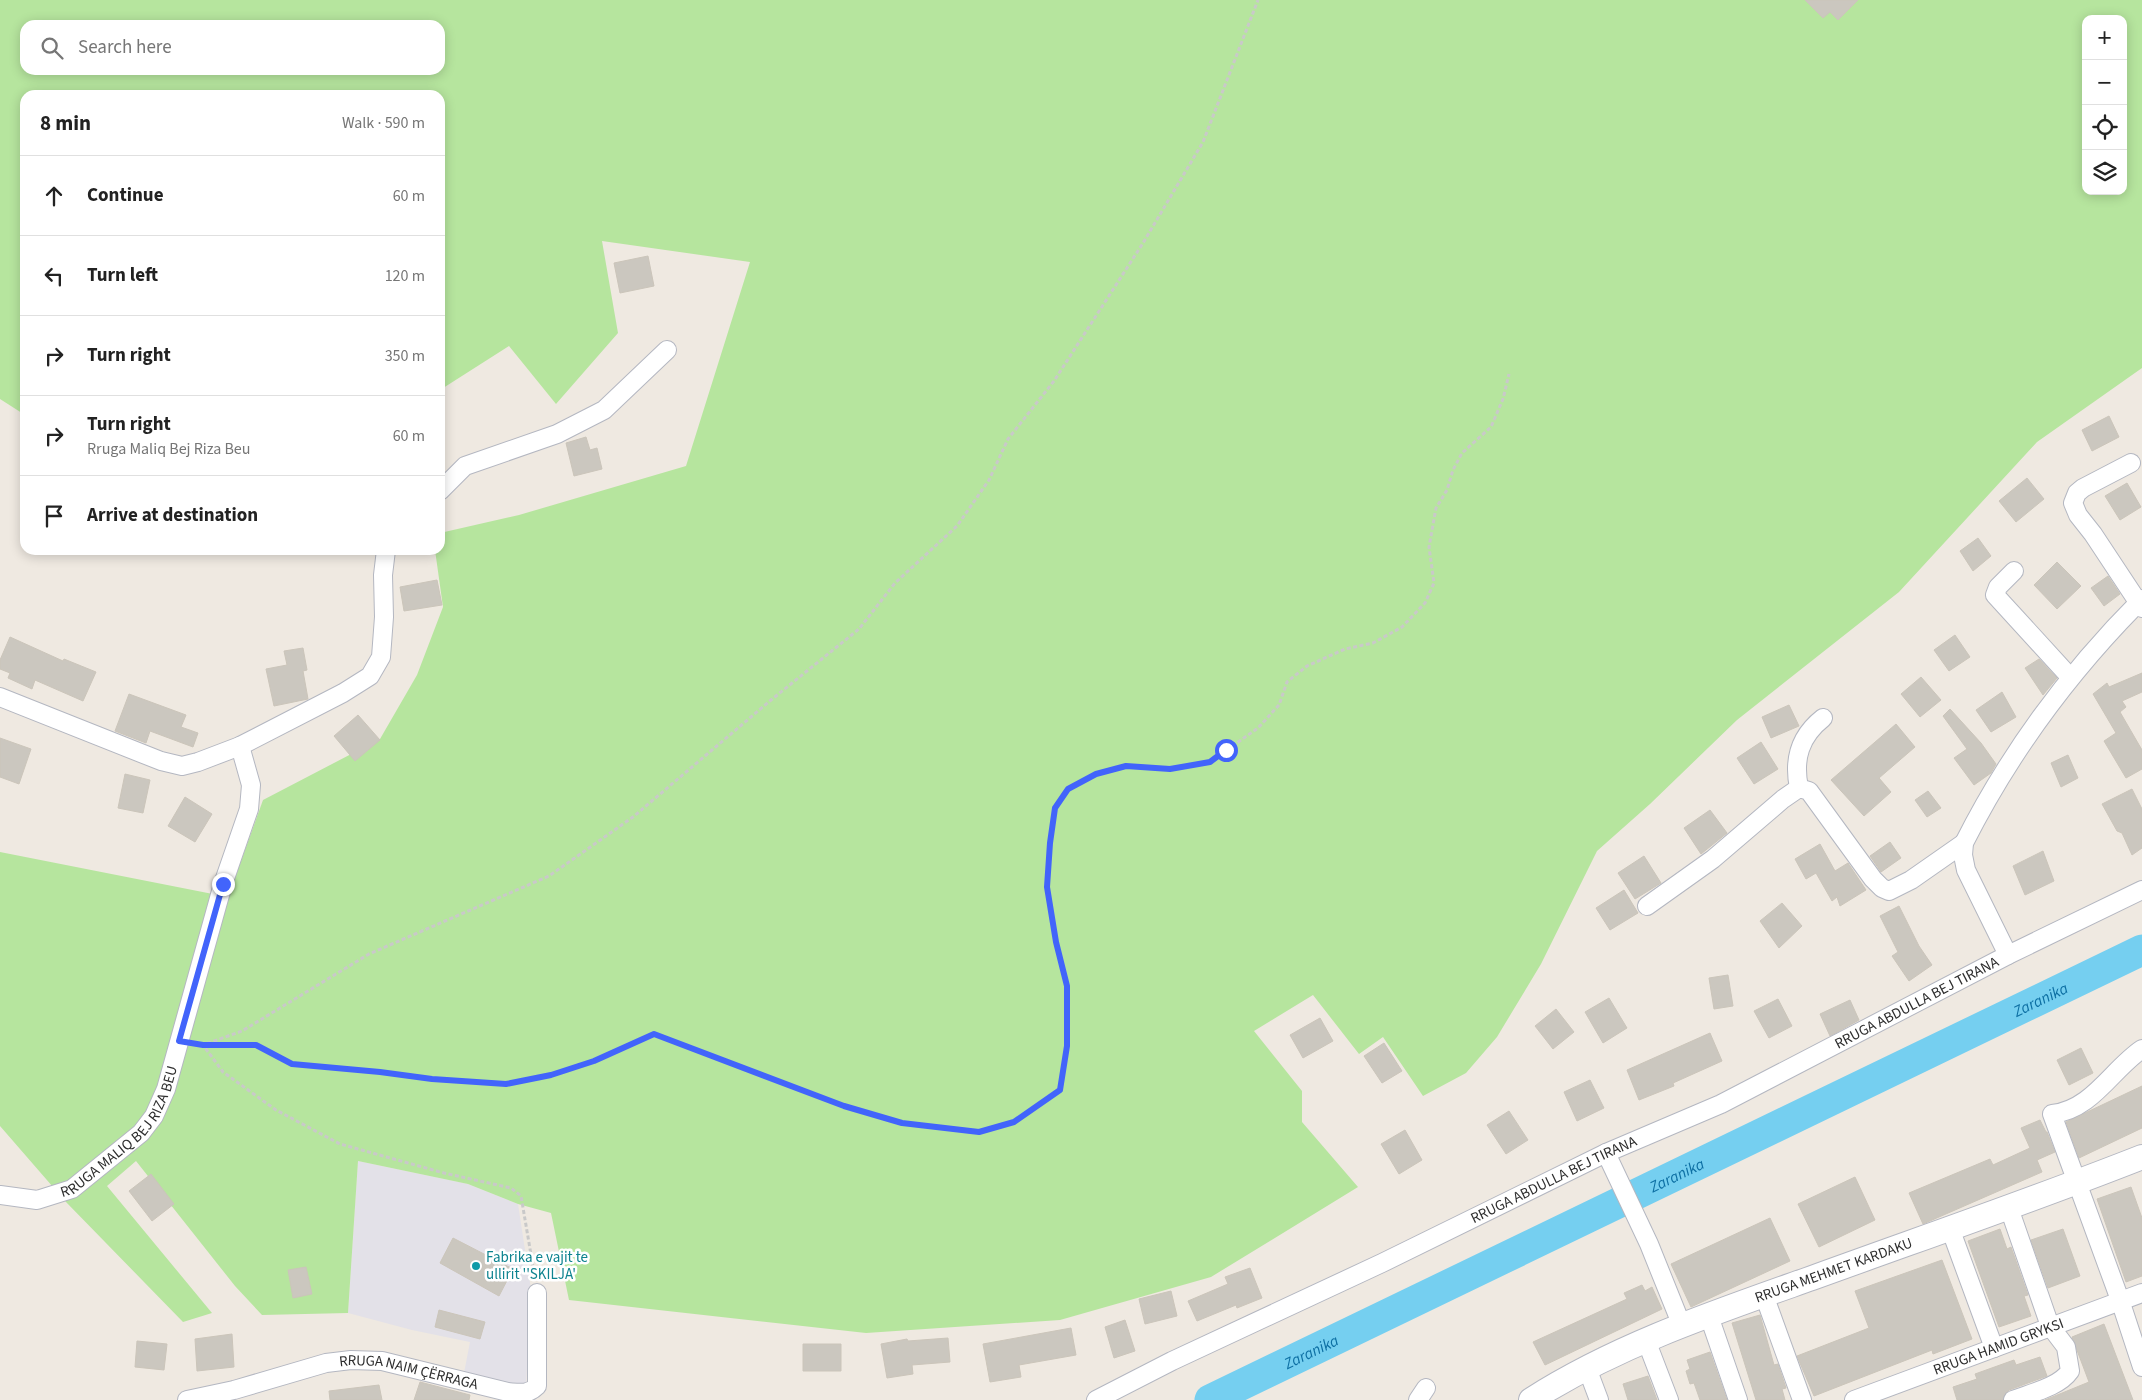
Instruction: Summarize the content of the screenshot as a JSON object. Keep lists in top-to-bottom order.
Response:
{
  "streets": {
    "street": [
      "RRUGA ABDULLA BEJ TIRANA",
      "RRUGA MALIQ BEJ RIZA BEU",
      "RRUGA MEHMET KARDAKU",
      "RRUGA HAMID GRYKSI",
      "RRUGA NAIM ÇËRRAGA"
    ]
  },
  "water": ["Zaranika"],
  "places": ["Fabrika e vajit te ullirit ''SKILJA'"],
  "page": {
    "map_buttons": ["+", "−"],
    "search": "Search here",
    "heading": ["8 min", "Walk · 590 m"],
    "list": [
      ["Continue", "60 m"],
      ["Turn left", "120 m"],
      ["Turn right", "350 m"],
      ["Turn right", "Rruga Maliq Bej Riza Beu", "60 m"],
      "Arrive at destination"
    ]
  }
}
